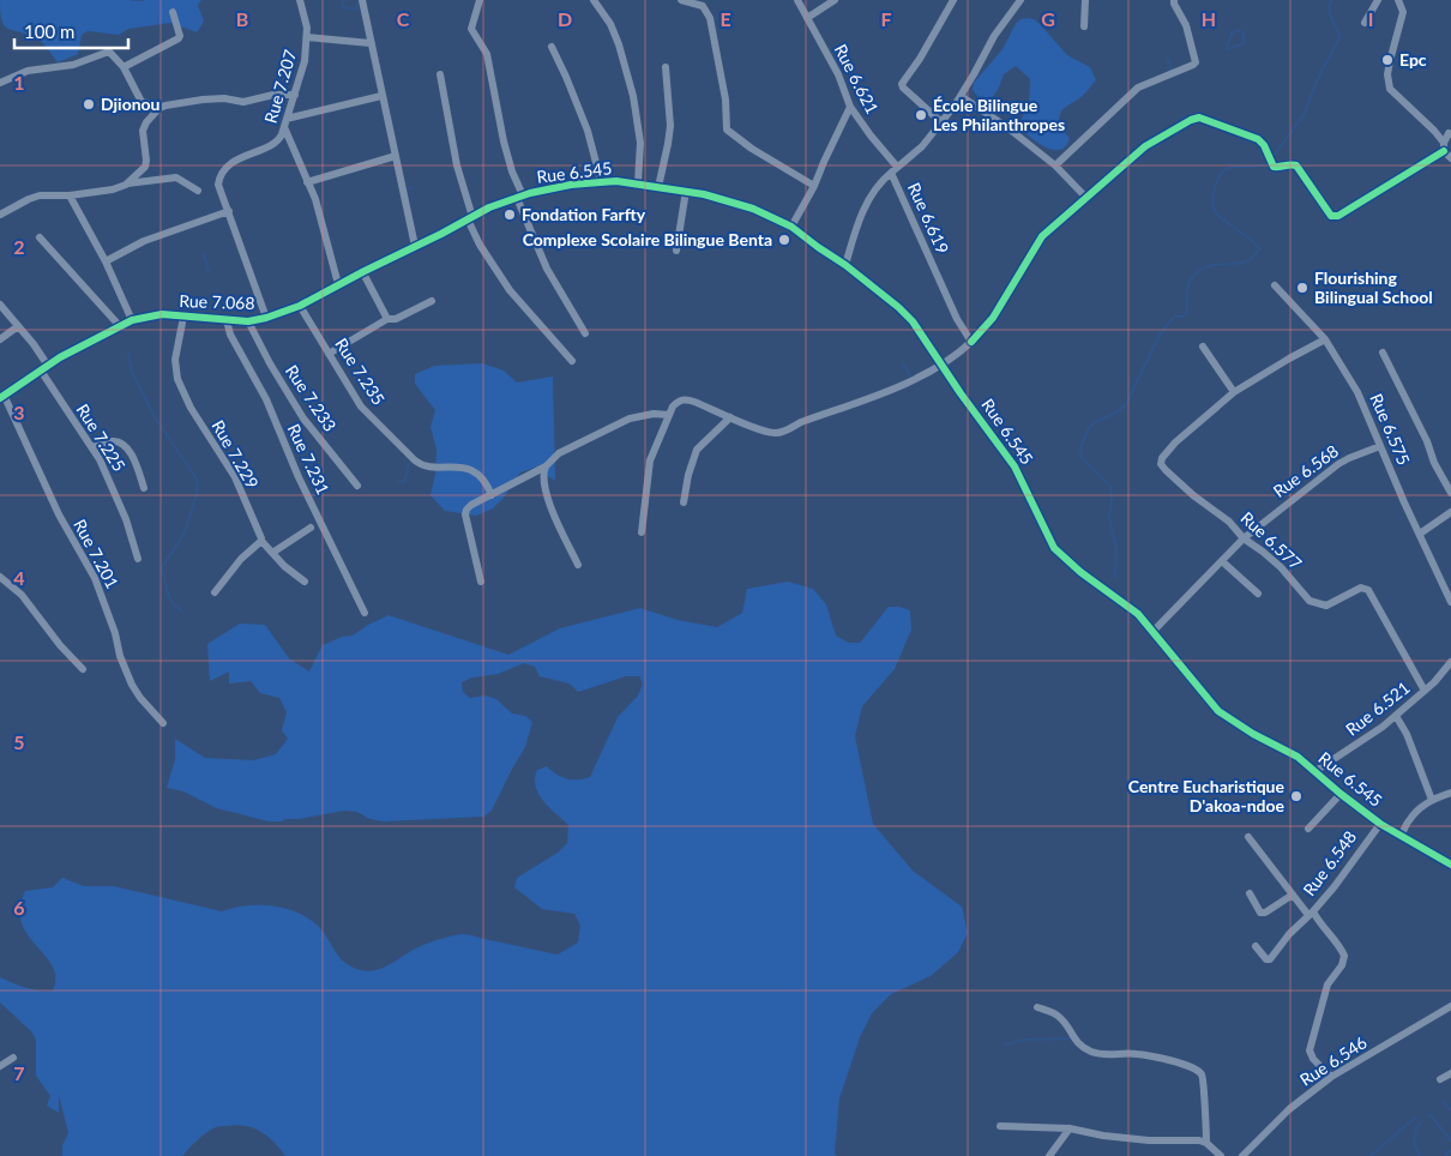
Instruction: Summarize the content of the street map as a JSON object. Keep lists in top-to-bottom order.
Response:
{
  "streets": {
    "street": [
      "Rue 6.621",
      "Rue 7.207",
      "Rue 6.545",
      "Rue 6.619",
      "Rue 7.068",
      "Rue 7.235",
      "Rue 7.233",
      "Rue 6.575",
      "Rue 7.225",
      "Rue 7.229",
      "Rue 7.231",
      "Rue 6.568",
      "Rue 6.577",
      "Rue 7.201",
      "Rue 6.521",
      "Rue 6.548",
      "Rue 6.546"
    ]
  },
  "crossings": [
    ["Rue 6.621", "Rue 6.619"],
    ["Rue 7.207", "Rue 7.068"],
    ["Rue 6.545", "Rue 7.068"],
    ["Rue 6.545", "Rue 6.568"],
    ["Rue 6.545", "Rue 6.521"],
    ["Rue 6.545", "Rue 6.548"],
    ["Rue 7.068", "Rue 7.235"],
    ["Rue 7.068", "Rue 7.233"],
    ["Rue 7.068", "Rue 7.225"],
    ["Rue 7.068", "Rue 7.229"],
    ["Rue 7.068", "Rue 7.231"],
    ["Rue 7.068", "Rue 7.201"],
    ["Rue 6.575", "Rue 6.568"],
    ["Rue 6.568", "Rue 6.577"],
    ["Rue 6.577", "Rue 6.521"],
    ["Rue 6.548", "Rue 6.546"]
  ],
  "places": [
    "Epc",
    "Djionou",
    "École Bilingue Les Philanthropes",
    "Fondation Farfty",
    "Complexe Scolaire Bilingue Benta",
    "Flourishing Bilingual School",
    "Centre Eucharistique D'akoa-ndoe"
  ],
  "scale_bar": "100 m",
  "grid": {
    "columns": [
      "B",
      "C",
      "D",
      "E",
      "F",
      "G",
      "H",
      "I"
    ],
    "rows": [
      "1",
      "2",
      "3",
      "4",
      "5",
      "6",
      "7"
    ]
  }
}
